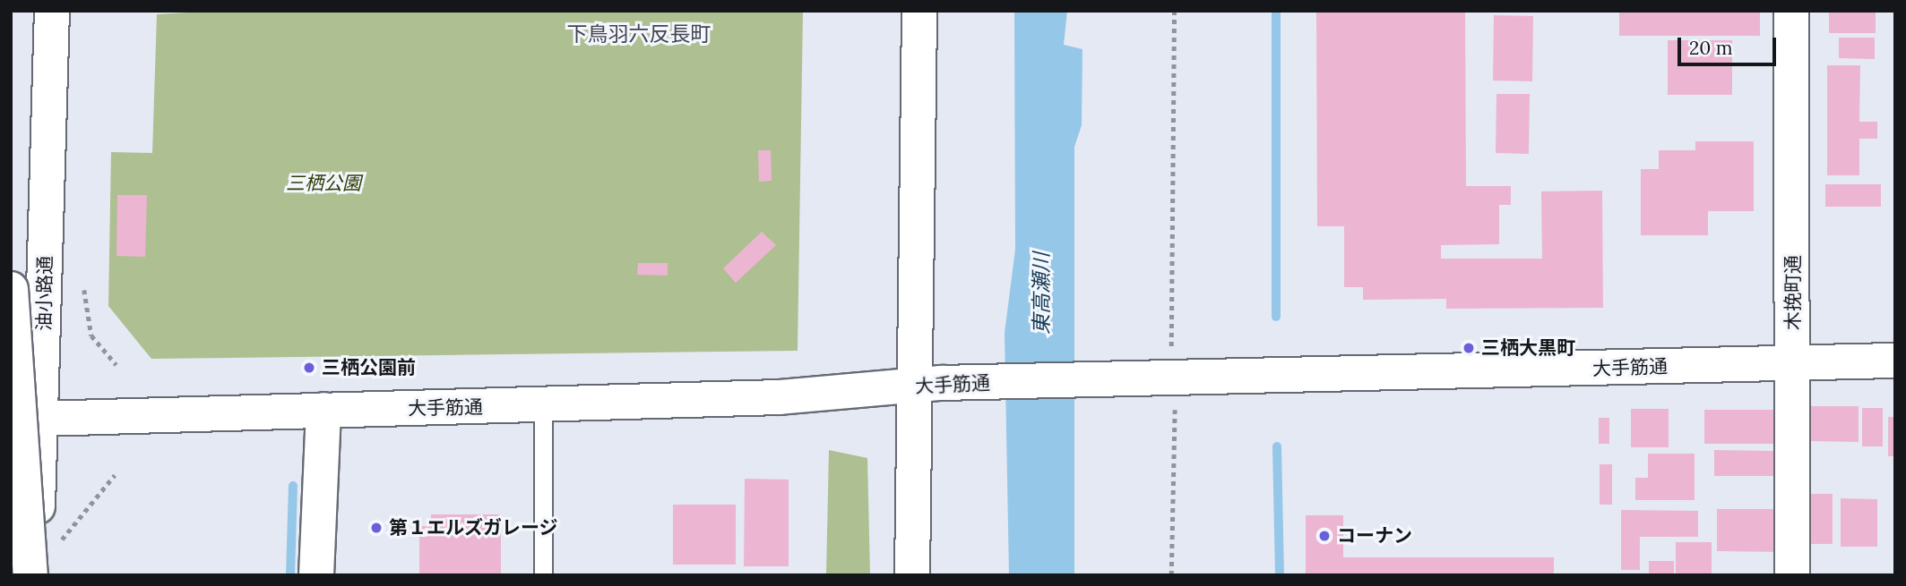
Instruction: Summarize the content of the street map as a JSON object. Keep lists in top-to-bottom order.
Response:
{
  "streets": {
    "main road": ["木挽町通", "油小路通", "大手筋通"]
  },
  "crossings": [
    ["木挽町通", "大手筋通"],
    ["油小路通", "大手筋通"]
  ],
  "districts": ["下鳥羽六反長町"],
  "water": ["東高瀬川"],
  "parks": ["三栖公園"],
  "places": [
    "三栖大黒町",
    "三栖公園前",
    "第１エルズガレージ",
    "コーナン"
  ],
  "scale_bar": "20 m"
}
